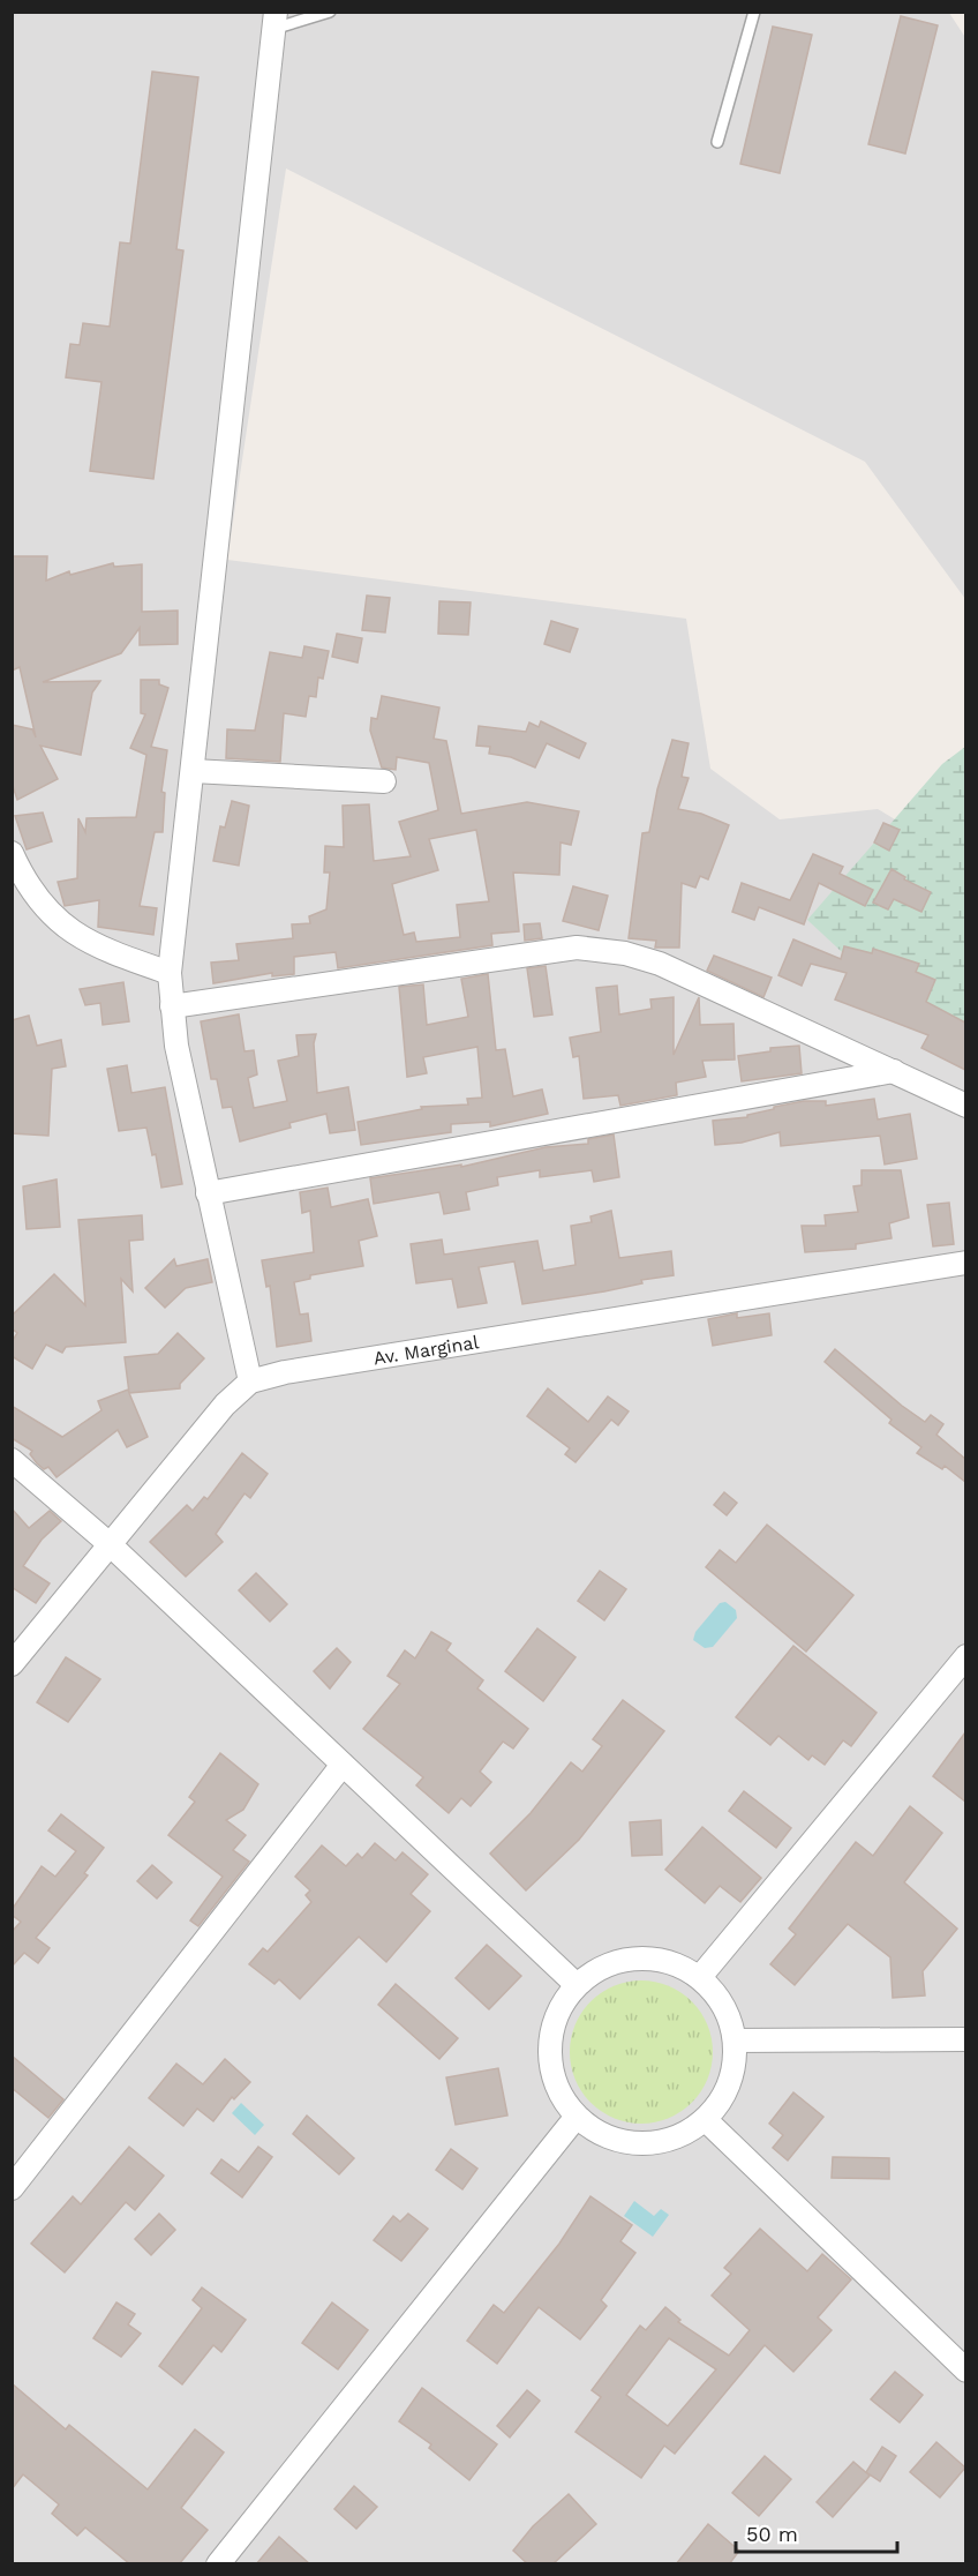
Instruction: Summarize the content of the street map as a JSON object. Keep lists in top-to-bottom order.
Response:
{
  "streets": {
    "street": ["Av. Marginal"]
  },
  "scale_bar": "50 m"
}
